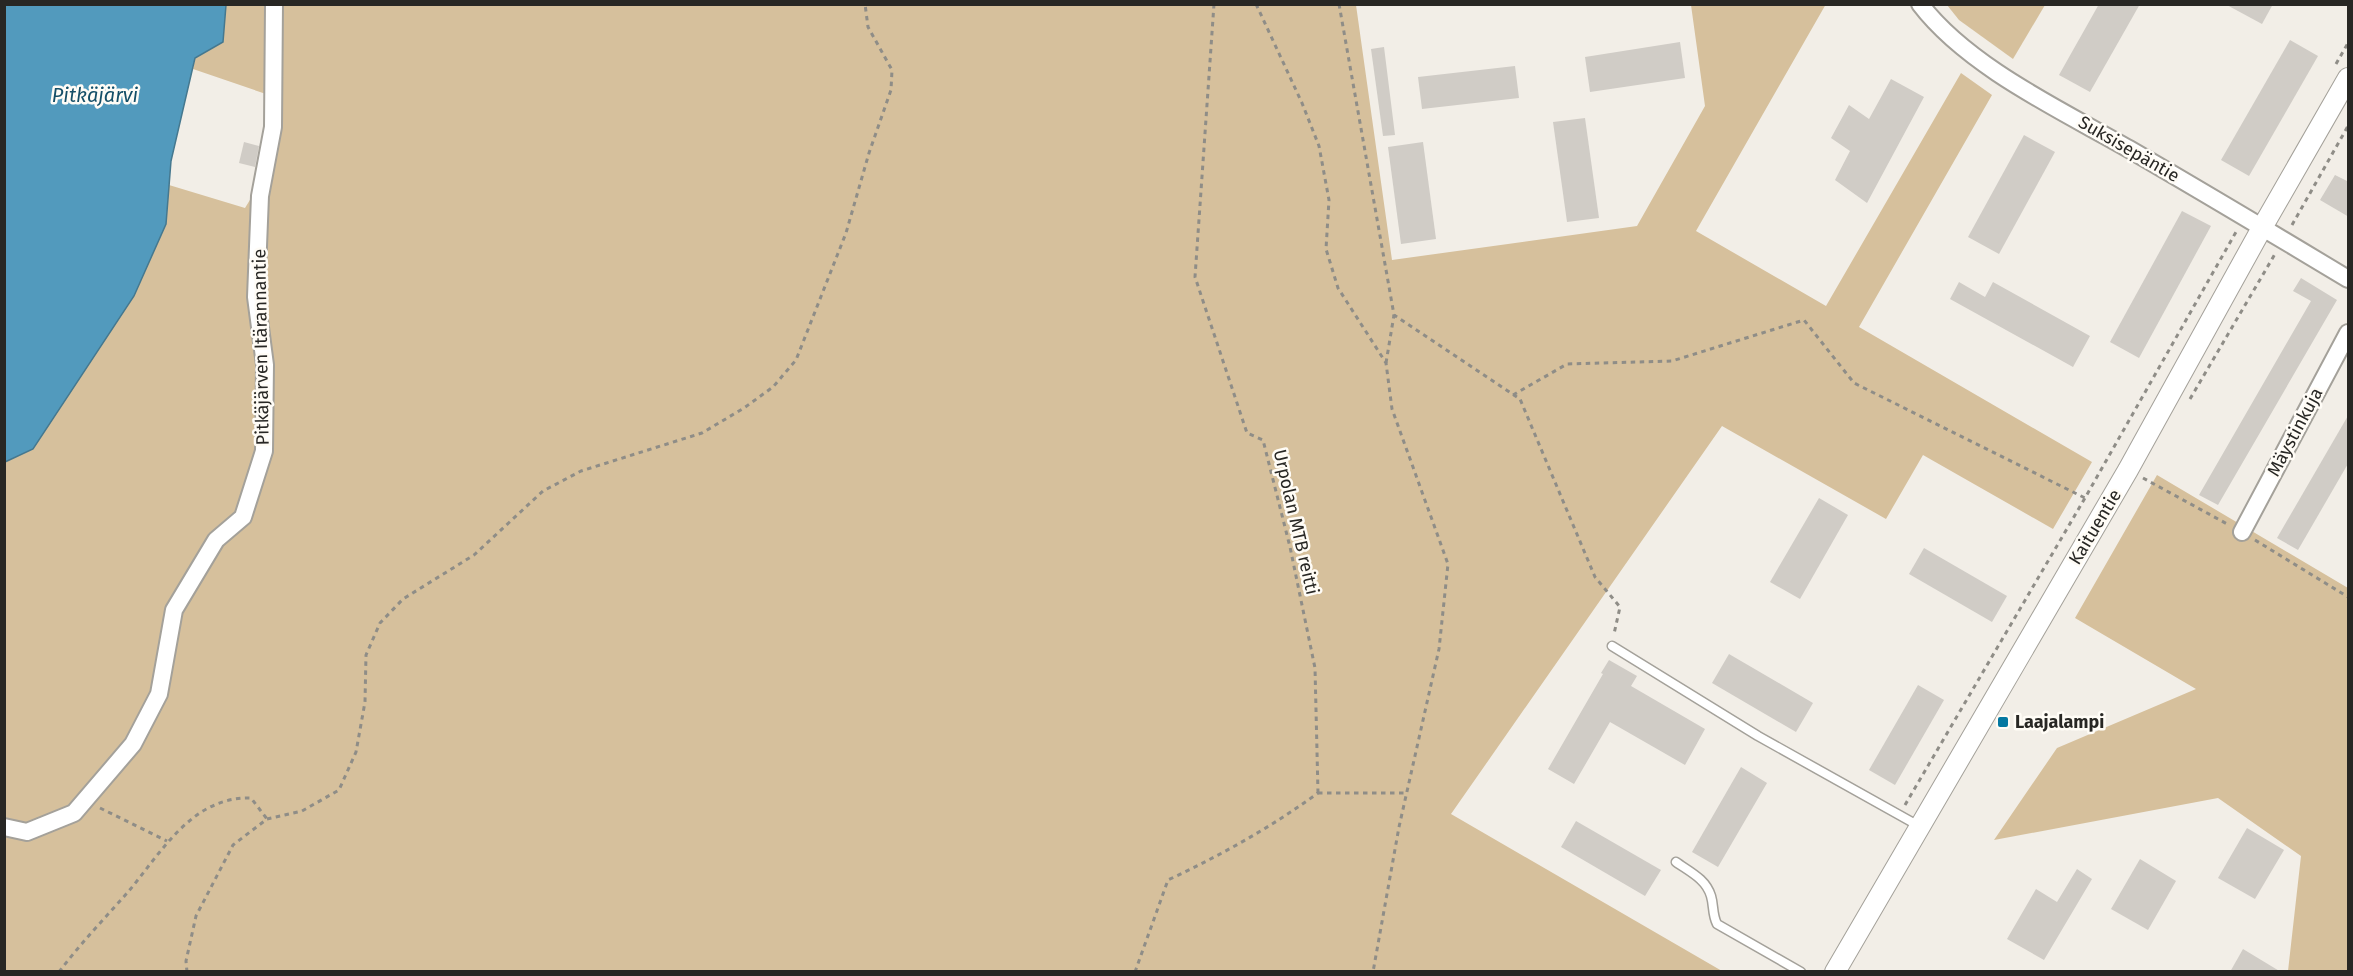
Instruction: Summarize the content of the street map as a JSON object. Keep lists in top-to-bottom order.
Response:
{
  "streets": {
    "street": [
      "Suksisepäntie",
      "Pitkäjärven Itärannantie",
      "Mäystinkuja",
      "Kaituentie"
    ],
    "path": ["Urpolan MTB reitti"]
  },
  "crossings": [
    ["Suksisepäntie", "Kaituentie"]
  ],
  "water": ["Pitkäjärvi"],
  "places": {
    "transit": ["Laajalampi"]
  }
}
